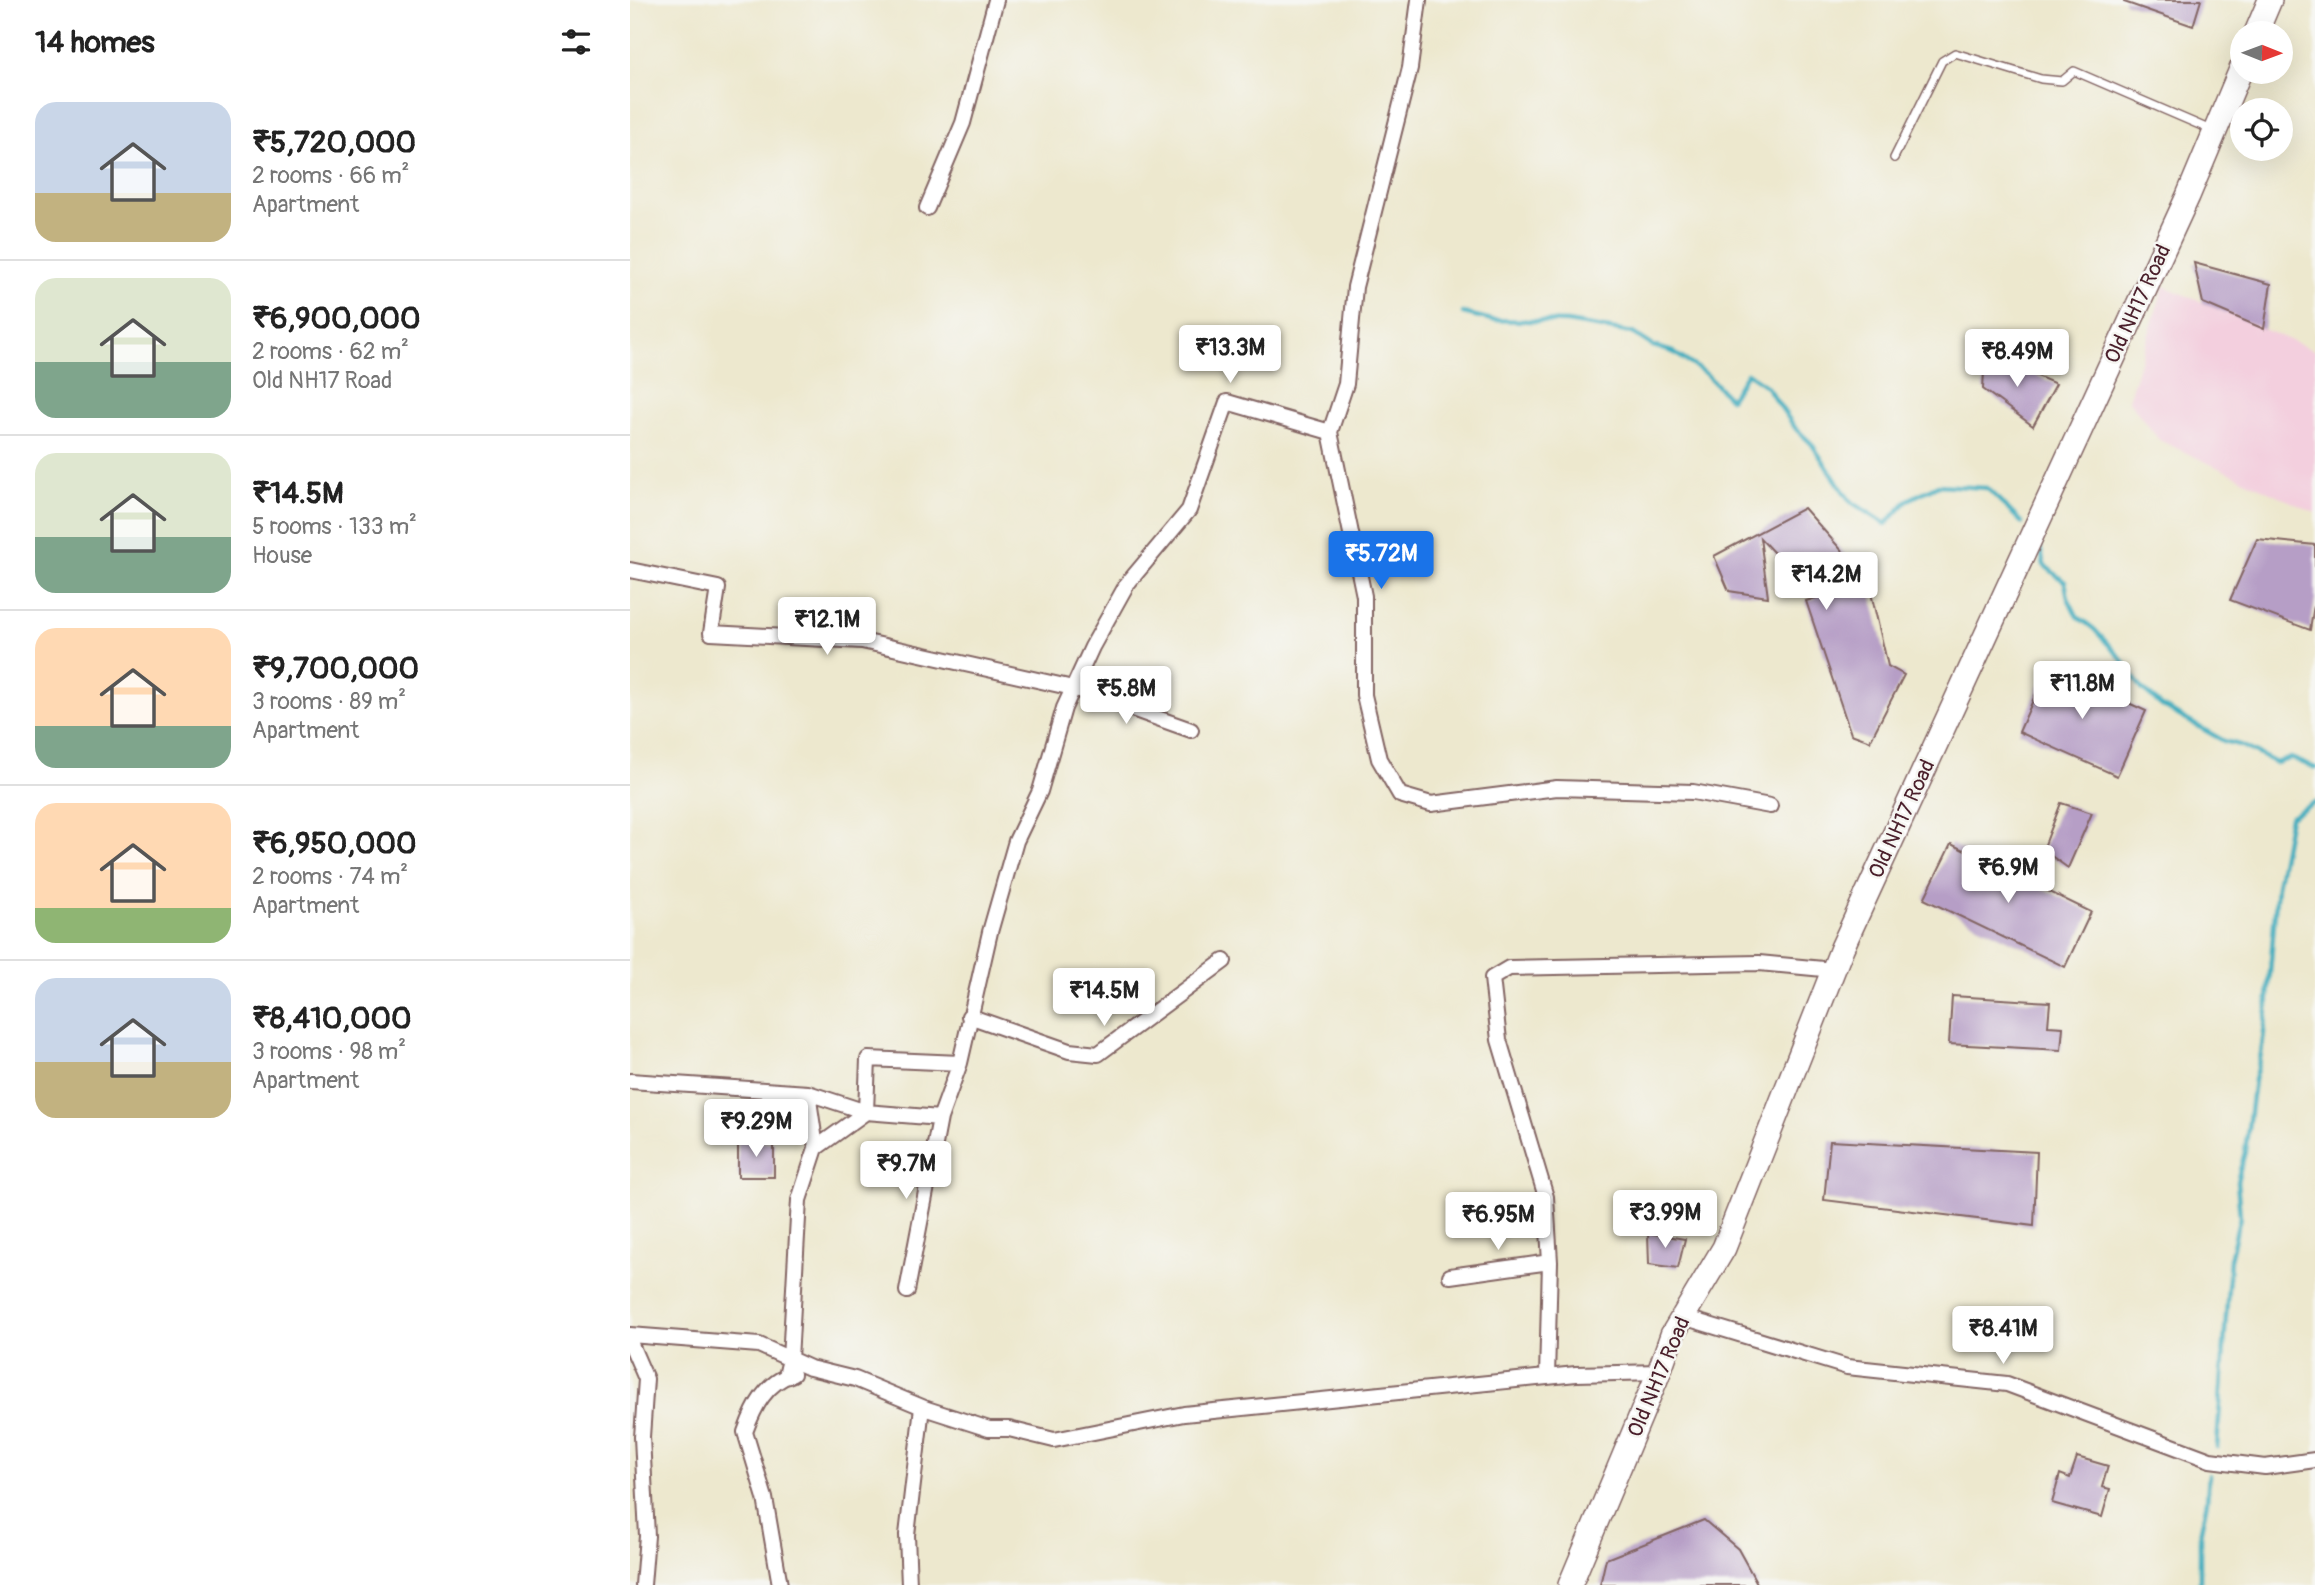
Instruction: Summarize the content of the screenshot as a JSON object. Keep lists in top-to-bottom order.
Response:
{
  "streets": {
    "main road": ["Old NH17 Road"]
  },
  "north": "right",
  "page": {
    "heading": "14 homes",
    "list": [
      {
        "name": "₹5,720,000",
        "note": "2 rooms · 66 m² · Apartment"
      },
      {
        "name": "₹6,900,000",
        "note": "2 rooms · 62 m² · Old NH17 Road"
      },
      {
        "name": "₹14.5M",
        "note": "5 rooms · 133 m² · House"
      },
      {
        "name": "₹9,700,000",
        "note": "3 rooms · 89 m² · Apartment"
      },
      {
        "name": "₹6,950,000",
        "note": "2 rooms · 74 m² · Apartment"
      },
      {
        "name": "₹8,410,000",
        "note": "3 rooms · 98 m² · Apartment"
      }
    ],
    "price": [
      "₹13.3M",
      "₹8.49M",
      "₹5.72M",
      "₹14.2M",
      "₹12.1M",
      "₹11.8M",
      "₹5.8M",
      "₹6.9M",
      "₹14.5M",
      "₹9.29M",
      "₹9.7M",
      "₹3.99M",
      "₹6.95M",
      "₹8.41M"
    ]
  }
}
